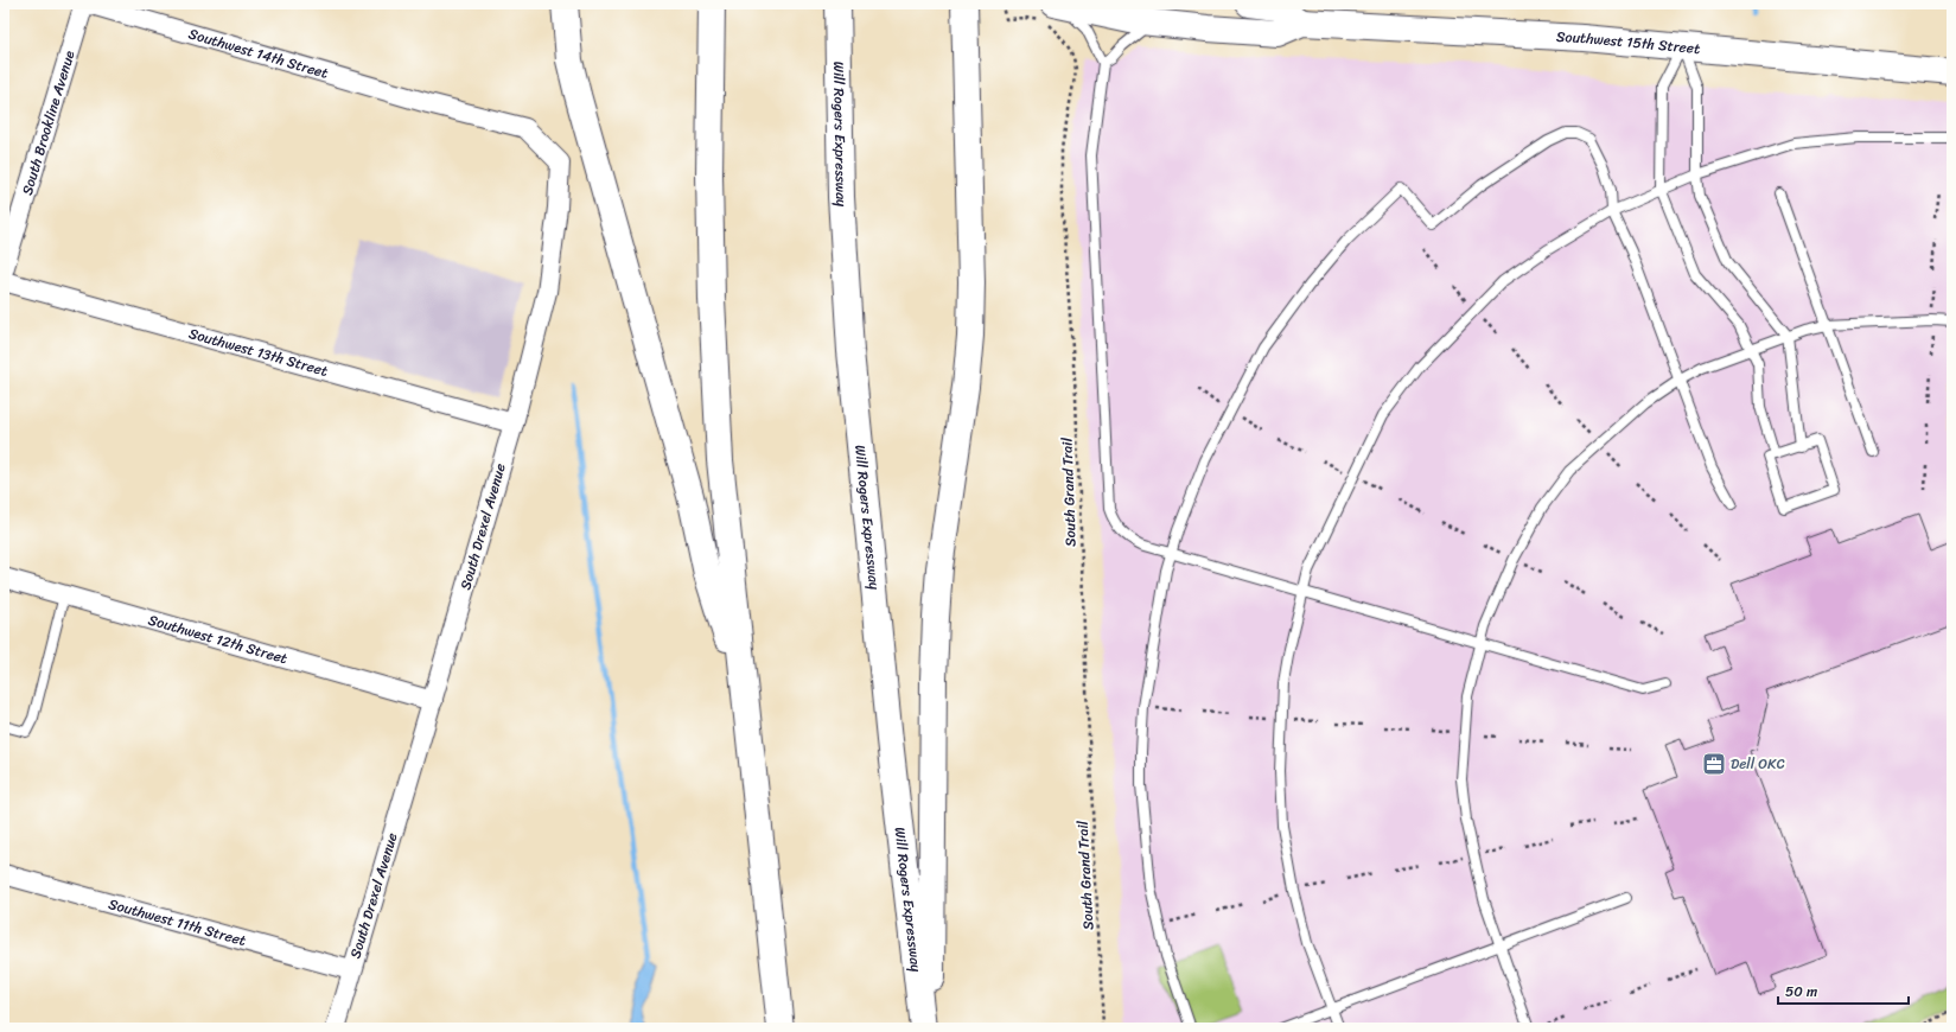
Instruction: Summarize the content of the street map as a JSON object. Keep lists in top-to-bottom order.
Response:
{
  "streets": {
    "main road": ["Southwest 15th Street", "Will Rogers Expressway"],
    "street": [
      "Southwest 14th Street",
      "South Brookline Avenue",
      "Southwest 13th Street",
      "South Drexel Avenue",
      "Southwest 12th Street",
      "Southwest 11th Street"
    ],
    "path": ["South Grand Trail"]
  },
  "crossings": [
    ["Southwest 14th Street", "South Brookline Avenue"],
    ["Southwest 14th Street", "South Drexel Avenue"],
    ["Southwest 13th Street", "South Drexel Avenue"],
    ["South Drexel Avenue", "Southwest 12th Street"],
    ["South Drexel Avenue", "Southwest 11th Street"]
  ],
  "places": {
    "office": ["Dell OKC"]
  },
  "scale_bar": "50 m"
}
